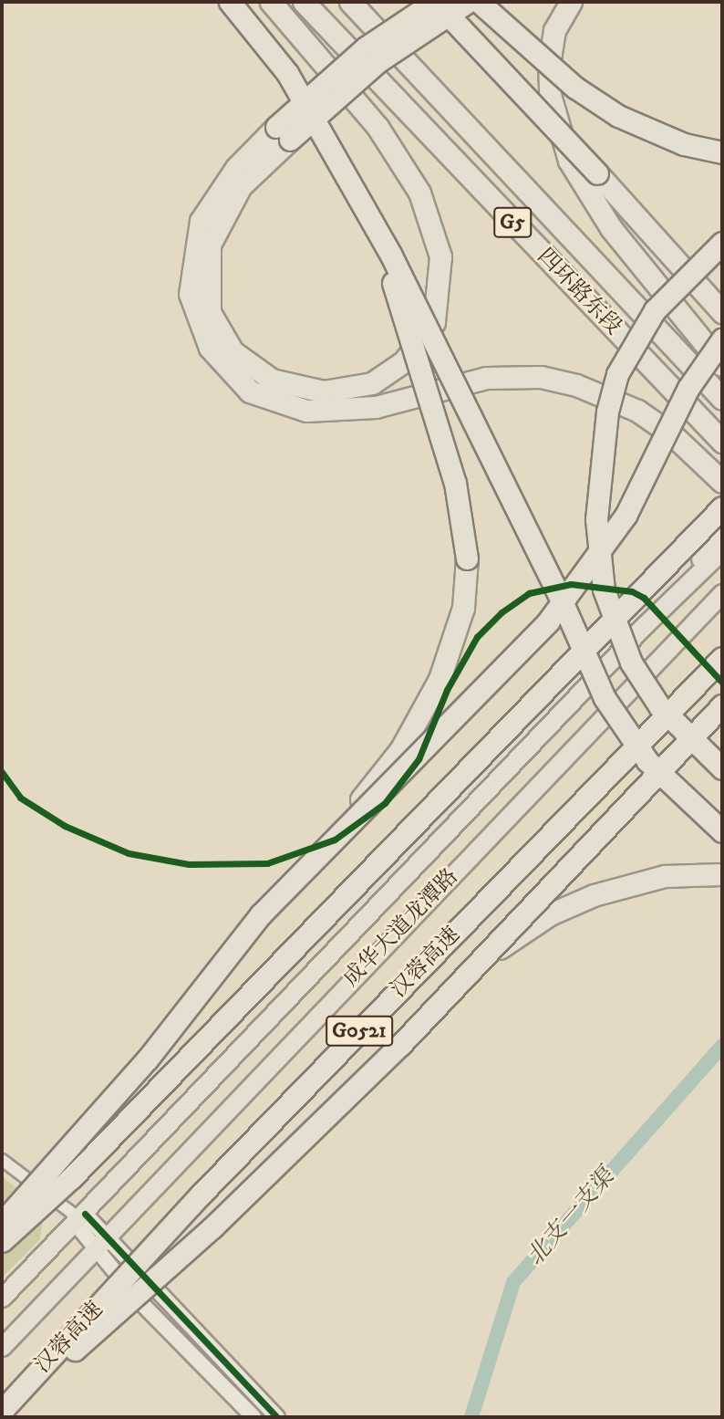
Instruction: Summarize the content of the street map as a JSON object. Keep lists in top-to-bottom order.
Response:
{
  "streets": {
    "highway": [
      "G5",
      "四环路东段",
      "汉蓉高速",
      "G0521"
    ],
    "main road": ["成华大道龙潭路"]
  },
  "water": ["北支一支渠"]
}
